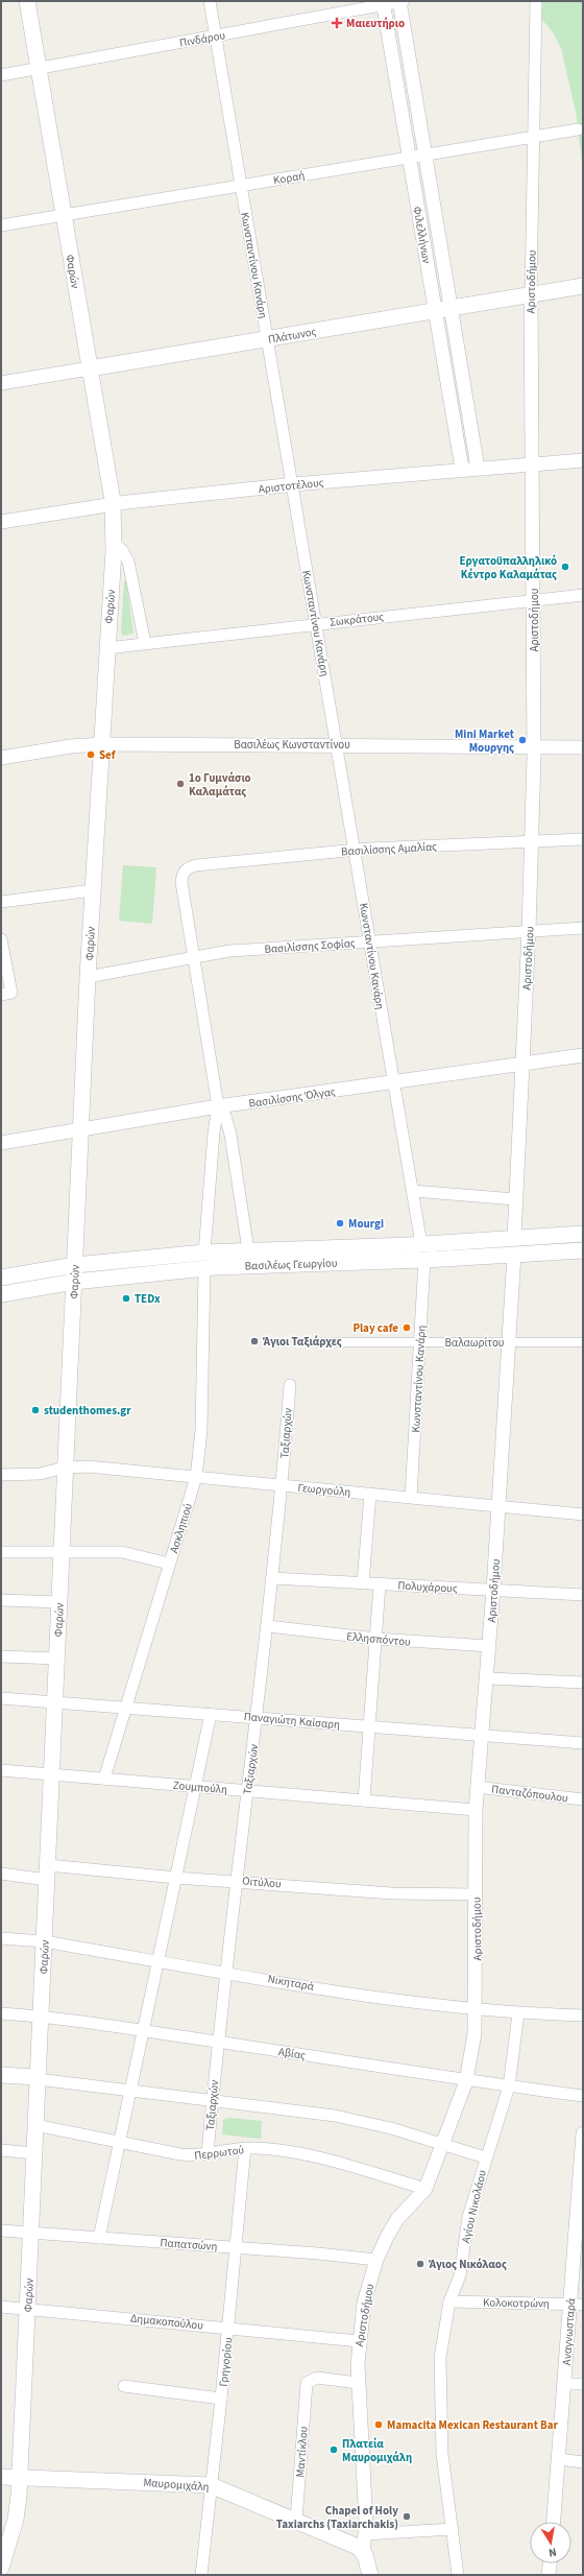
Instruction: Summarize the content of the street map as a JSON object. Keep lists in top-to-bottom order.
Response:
{
  "streets": {
    "main road": [
      "Φαρών",
      "Αριστοδήμου",
      "Πλάτωνος",
      "Βασιλέως Γεωργίου",
      "Μαυρομιχάλη"
    ],
    "street": [
      "Πινδάρου",
      "Κοραή",
      "Φιλελλήνων",
      "Κωνσταντίνου Κανάρη",
      "Αριστοτέλους",
      "Σωκράτους",
      "Βασιλέως Κωνσταντίνου",
      "Βασιλίσσης Αμαλίας",
      "Βασιλίσσης Σοφίας",
      "Βασιλίσσης Όλγας",
      "Βαλαωρίτου",
      "Ταξιαρχών",
      "Γεωργούλη",
      "Ασκληπιού",
      "Πολυχάρους",
      "Ελλησπόντου",
      "Παναγιώτη Καίσαρη",
      "Ζουμπούλη",
      "Πανταζόπουλου",
      "Οιτύλου",
      "Νικηταρά",
      "Αβίας",
      "Περρωτού",
      "Αγίου Νικολάου",
      "Παπατσώνη",
      "Κολοκοτρώνη",
      "Δημακοπούλου",
      "Αναγνωσταρά",
      "Γρηγορίου",
      "Μαντίκλου"
    ]
  },
  "crossings": [
    ["Πινδάρου", "Φιλελλήνων"],
    ["Πινδάρου", "Κωνσταντίνου Κανάρη"],
    ["Πινδάρου", "Φαρών"],
    ["Κοραή", "Φιλελλήνων"],
    ["Κοραή", "Κωνσταντίνου Κανάρη"],
    ["Κοραή", "Φαρών"],
    ["Κοραή", "Αριστοδήμου"],
    ["Φιλελλήνων", "Πλάτωνος"],
    ["Φιλελλήνων", "Αριστοτέλους"],
    ["Κωνσταντίνου Κανάρη", "Πλάτωνος"],
    ["Κωνσταντίνου Κανάρη", "Αριστοτέλους"],
    ["Κωνσταντίνου Κανάρη", "Σωκράτους"],
    ["Κωνσταντίνου Κανάρη", "Βασιλέως Κωνσταντίνου"],
    ["Κωνσταντίνου Κανάρη", "Βασιλίσσης Αμαλίας"],
    ["Κωνσταντίνου Κανάρη", "Βασιλίσσης Σοφίας"],
    ["Κωνσταντίνου Κανάρη", "Βασιλίσσης Όλγας"],
    ["Κωνσταντίνου Κανάρη", "Βασιλέως Γεωργίου"],
    ["Κωνσταντίνου Κανάρη", "Βαλαωρίτου"],
    ["Κωνσταντίνου Κανάρη", "Γεωργούλη"],
    ["Φαρών", "Πλάτωνος"],
    ["Φαρών", "Αριστοτέλους"],
    ["Φαρών", "Σωκράτους"],
    ["Φαρών", "Βασιλέως Κωνσταντίνου"],
    ["Φαρών", "Βασιλίσσης Σοφίας"],
    ["Φαρών", "Βασιλίσσης Όλγας"],
    ["Φαρών", "Βασιλέως Γεωργίου"],
    ["Φαρών", "Γεωργούλη"],
    ["Φαρών", "Παναγιώτη Καίσαρη"],
    ["Φαρών", "Ζουμπούλη"],
    ["Φαρών", "Οιτύλου"],
    ["Φαρών", "Νικηταρά"],
    ["Φαρών", "Αβίας"],
    ["Φαρών", "Περρωτού"],
    ["Φαρών", "Παπατσώνη"],
    ["Φαρών", "Δημακοπούλου"],
    ["Φαρών", "Μαυρομιχάλη"],
    ["Αριστοδήμου", "Πλάτωνος"],
    ["Αριστοδήμου", "Αριστοτέλους"],
    ["Αριστοδήμου", "Σωκράτους"],
    ["Αριστοδήμου", "Βασιλέως Κωνσταντίνου"],
    ["Αριστοδήμου", "Βασιλίσσης Αμαλίας"],
    ["Αριστοδήμου", "Βασιλίσσης Σοφίας"],
    ["Αριστοδήμου", "Βασιλίσσης Όλγας"],
    ["Αριστοδήμου", "Βασιλέως Γεωργίου"],
    ["Αριστοδήμου", "Βαλαωρίτου"],
    ["Αριστοδήμου", "Γεωργούλη"],
    ["Αριστοδήμου", "Πολυχάρους"],
    ["Αριστοδήμου", "Ελλησπόντου"],
    ["Αριστοδήμου", "Παναγιώτη Καίσαρη"],
    ["Αριστοδήμου", "Ζουμπούλη"],
    ["Αριστοδήμου", "Πανταζόπουλου"],
    ["Αριστοδήμου", "Οιτύλου"],
    ["Αριστοδήμου", "Νικηταρά"],
    ["Αριστοδήμου", "Αβίας"],
    ["Αριστοδήμου", "Περρωτού"],
    ["Αριστοδήμου", "Παπατσώνη"],
    ["Αριστοδήμου", "Δημακοπούλου"],
    ["Αριστοδήμου", "Μαντίκλου"],
    ["Αριστοδήμου", "Μαυρομιχάλη"],
    ["Βασιλίσσης Αμαλίας", "Βασιλίσσης Σοφίας"],
    ["Βασιλέως Γεωργίου", "Ασκληπιού"],
    ["Ταξιαρχών", "Γεωργούλη"],
    ["Ταξιαρχών", "Πολυχάρους"],
    ["Ταξιαρχών", "Ελλησπόντου"],
    ["Ταξιαρχών", "Παναγιώτη Καίσαρη"],
    ["Ταξιαρχών", "Ζουμπούλη"],
    ["Ταξιαρχών", "Οιτύλου"],
    ["Ταξιαρχών", "Νικηταρά"],
    ["Ταξιαρχών", "Αβίας"],
    ["Ταξιαρχών", "Περρωτού"],
    ["Γεωργούλη", "Ασκληπιού"],
    ["Ασκληπιού", "Παναγιώτη Καίσαρη"],
    ["Ασκληπιού", "Ζουμπούλη"],
    ["Νικηταρά", "Αγίου Νικολάου"],
    ["Αβίας", "Αγίου Νικολάου"],
    ["Περρωτού", "Γρηγορίου"],
    ["Αγίου Νικολάου", "Κολοκοτρώνη"],
    ["Παπατσώνη", "Γρηγορίου"],
    ["Κολοκοτρώνη", "Αναγνωσταρά"],
    ["Δημακοπούλου", "Γρηγορίου"],
    ["Γρηγορίου", "Μαυρομιχάλη"],
    ["Μαντίκλου", "Μαυρομιχάλη"]
  ],
  "places": {
    "health": ["Μαιευτήριο"],
    "other": [
      "Εργατοϋπαλληλικό Κέντρο Καλαμάτας",
      "Mini Market Μουργης",
      "Sef",
      "1ο Γυμνάσιο Καλαμάτας",
      "Mourgi",
      "TEDx",
      "Play cafe",
      "Άγιοι Ταξιάρχες",
      "studenthomes.gr",
      "Άγιος Νικόλαος",
      "Mamacita Mexican Restaurant Bar",
      "Πλατεία Μαυρομιχάλη",
      "Chapel of Holy Taxiarchs (Taxiarchakis)"
    ]
  },
  "north": "bottom"
}
